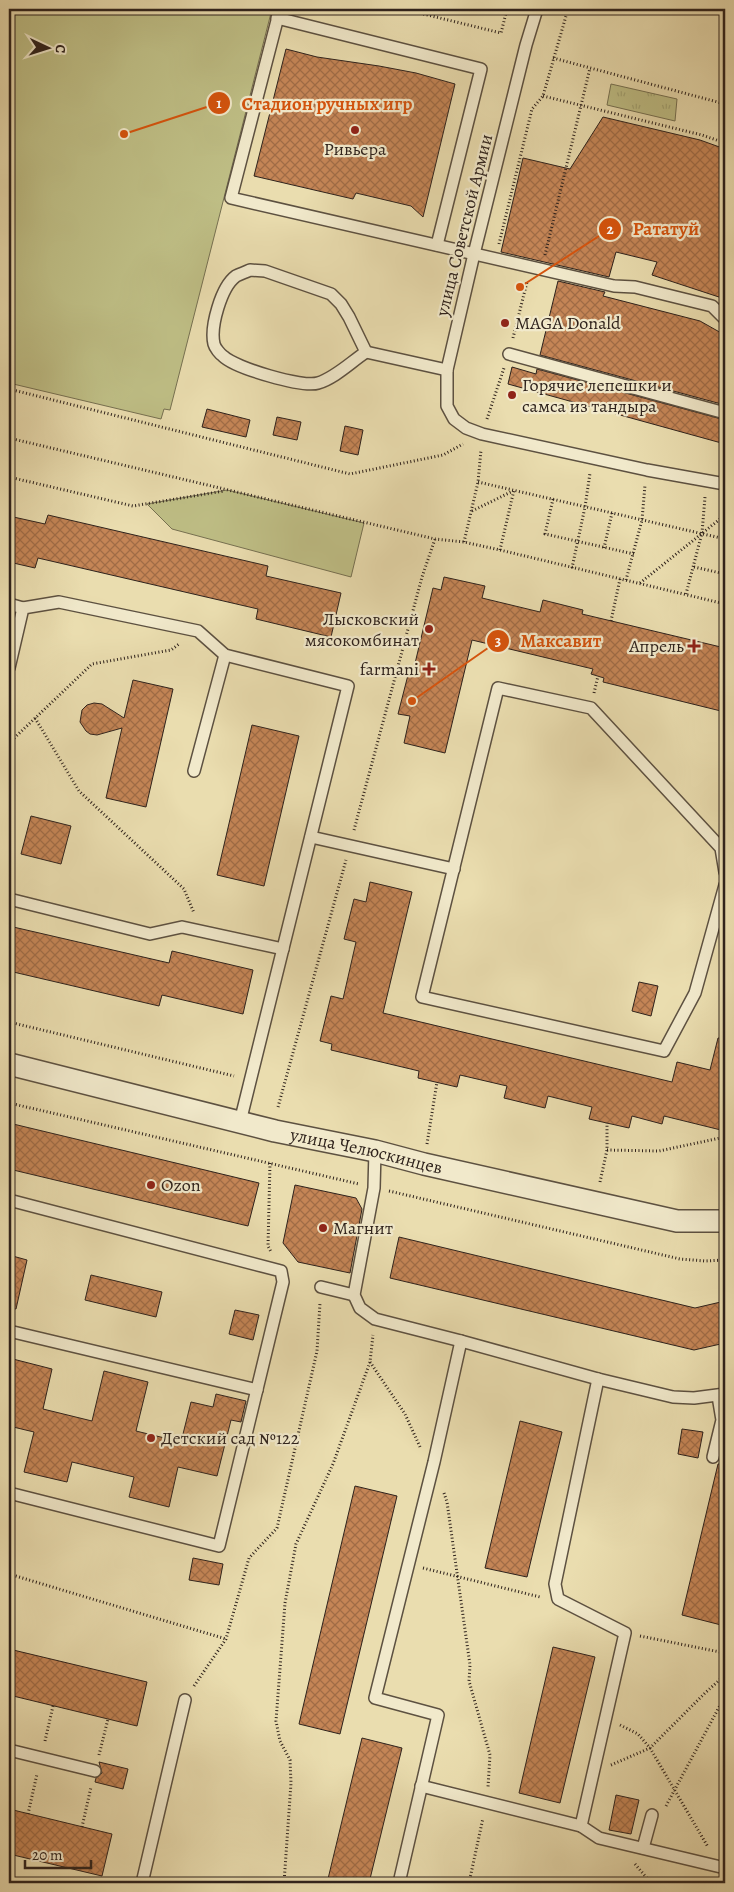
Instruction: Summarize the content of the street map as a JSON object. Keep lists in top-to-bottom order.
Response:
{
  "streets": {
    "street": ["улица Челюскинцев"],
    "lane": ["улица Советской Армии"]
  },
  "places": {
    "other": [
      "Ривьера",
      "Стадион ручных игр",
      "Рататуй",
      "MAGA Donald",
      "Горячие лепешки и самса из тандыра",
      "Лысковский мясокомбинат",
      "Максавит",
      "Ozon",
      "Магнит",
      "Детский сад №122"
    ],
    "health": ["Апрель", "farmani"]
  },
  "scale_bar": "20 m",
  "north": "right"
}
